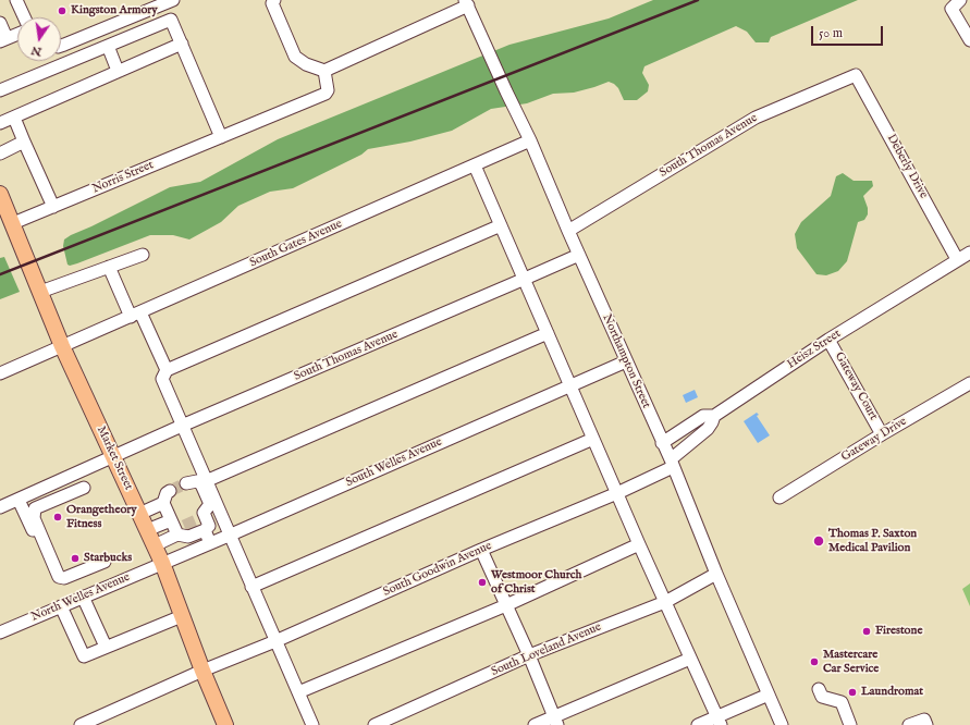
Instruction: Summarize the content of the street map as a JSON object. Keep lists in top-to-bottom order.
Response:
{
  "streets": {
    "main road": ["Market Street"],
    "street": [
      "South Thomas Avenue",
      "Deberly Drive",
      "Norris Street",
      "South Gates Avenue",
      "Heisz Street",
      "Northampton Street",
      "Gateway Court",
      "Gateway Drive",
      "South Welles Avenue",
      "South Goodwin Avenue",
      "North Welles Avenue",
      "South Loveland Avenue"
    ]
  },
  "crossings": [
    ["South Thomas Avenue", "Deberly Drive"],
    ["South Thomas Avenue", "Northampton Street"],
    ["South Thomas Avenue", "Market Street"],
    ["Deberly Drive", "Heisz Street"],
    ["Norris Street", "Market Street"],
    ["South Gates Avenue", "Northampton Street"],
    ["South Gates Avenue", "Market Street"],
    ["Heisz Street", "Northampton Street"],
    ["Heisz Street", "Gateway Court"],
    ["Heisz Street", "South Goodwin Avenue"],
    ["Northampton Street", "South Welles Avenue"],
    ["Northampton Street", "South Goodwin Avenue"],
    ["Northampton Street", "South Loveland Avenue"],
    ["Gateway Court", "Gateway Drive"],
    ["Market Street", "South Welles Avenue"],
    ["Market Street", "South Goodwin Avenue"],
    ["Market Street", "North Welles Avenue"],
    ["South Welles Avenue", "North Welles Avenue"]
  ],
  "places": [
    "Kingston Armory",
    "Orangetheory Fitness",
    "Thomas P. Saxton Medical Pavilion",
    "Starbucks",
    "Westmoor Church of Christ",
    "Firestone",
    "Mastercare Car Service",
    "Laundromat"
  ],
  "scale_bar": "50 m",
  "north": "bottom"
}
